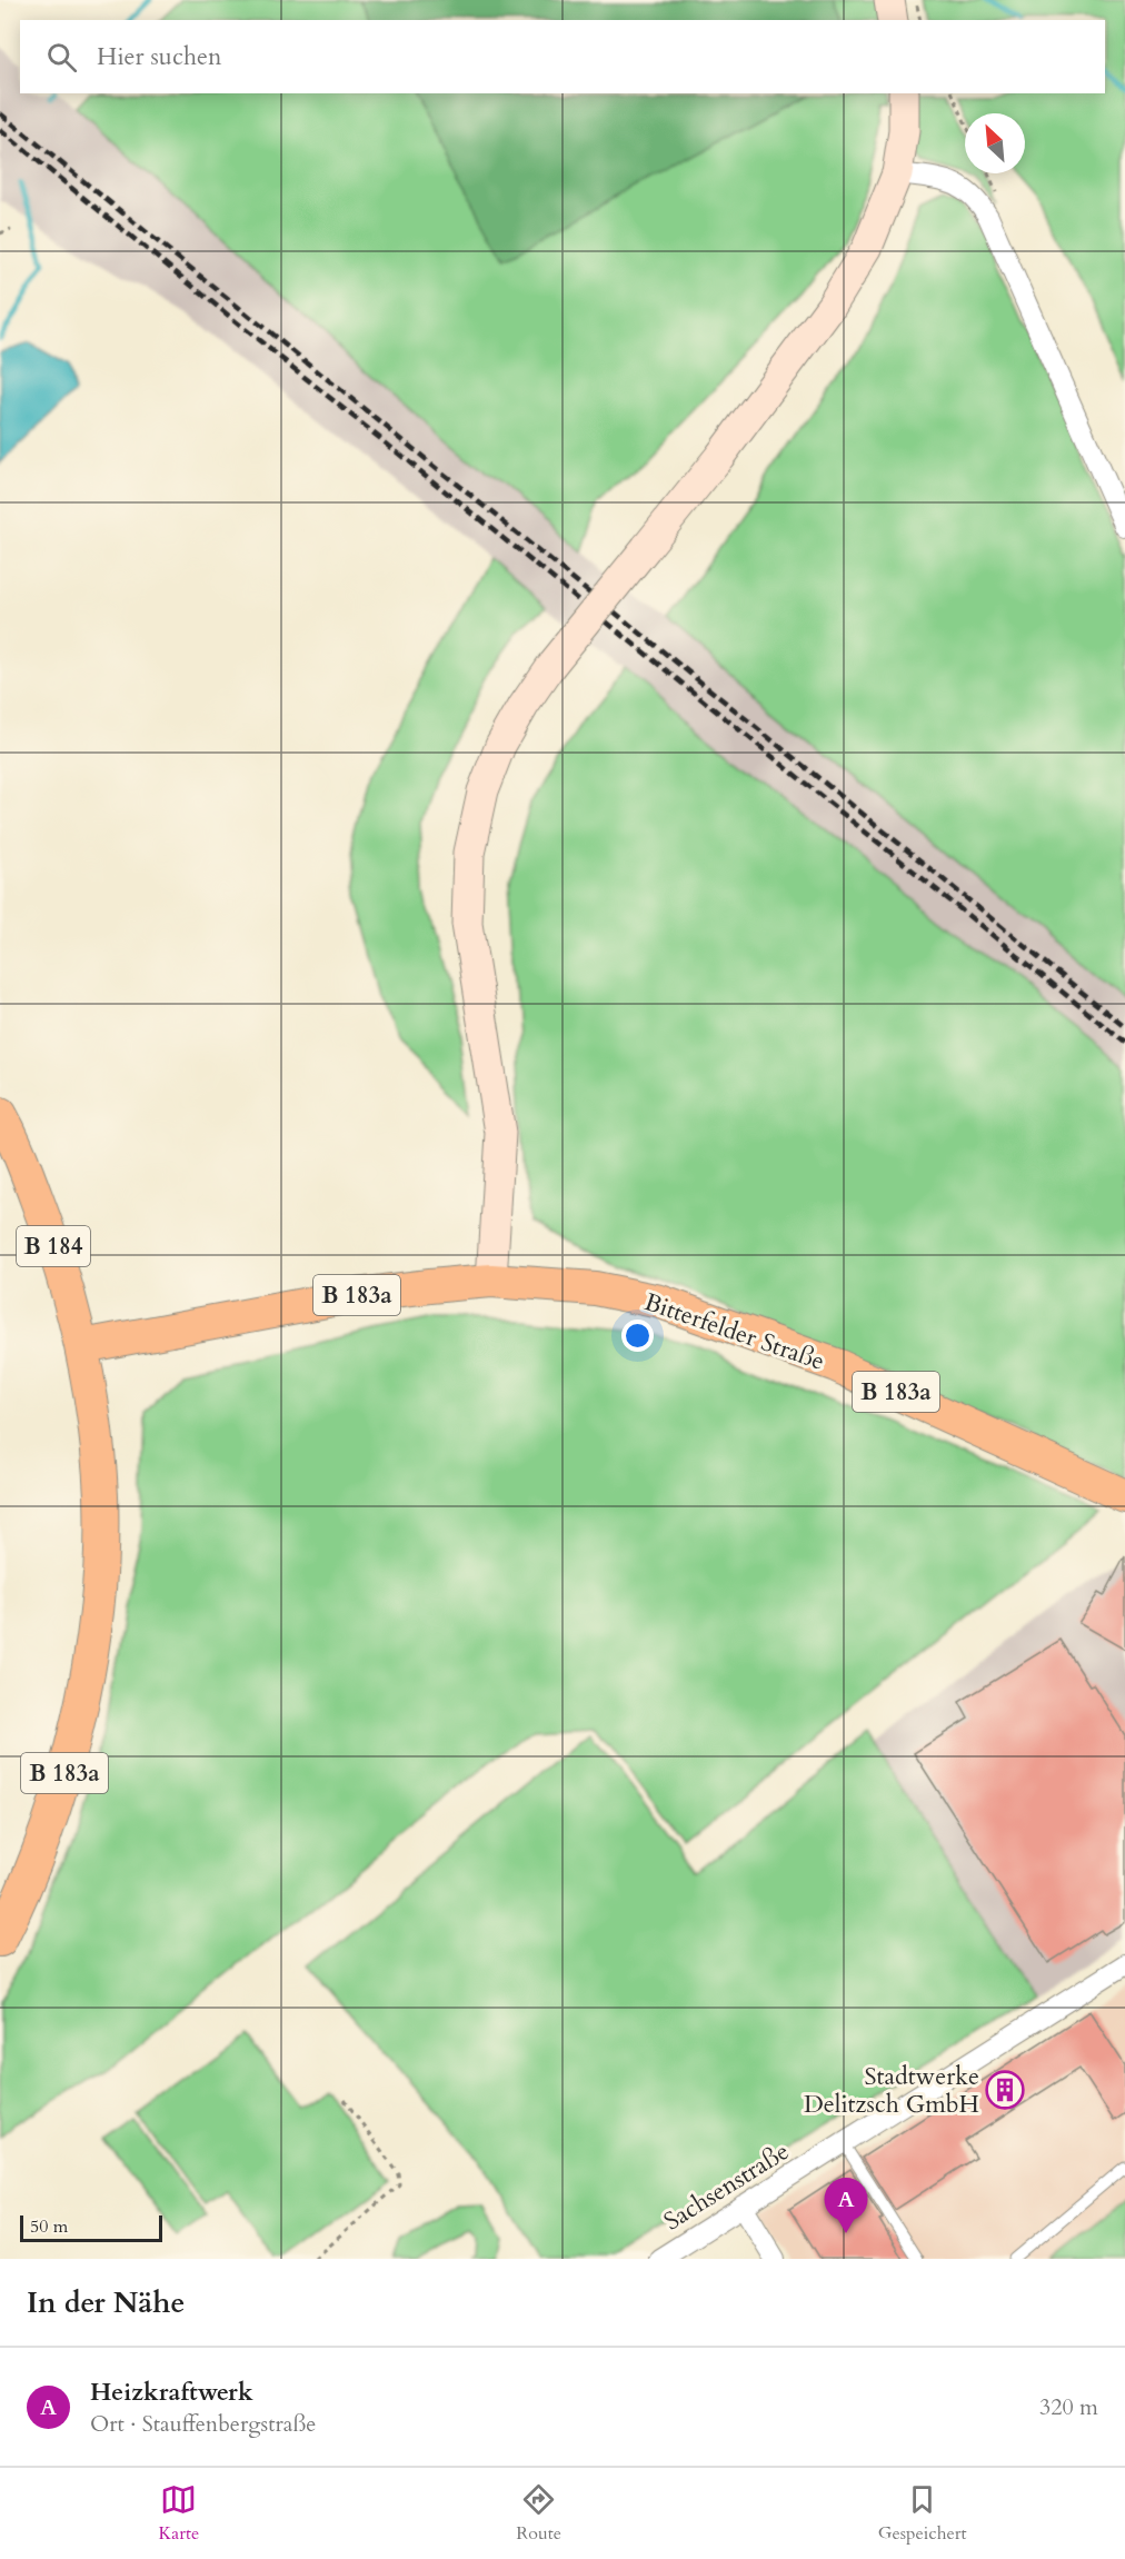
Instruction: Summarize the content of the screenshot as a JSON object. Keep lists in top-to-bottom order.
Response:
{
  "streets": {
    "main road": ["B 184", "B 183a", "Bitterfelder Straße"],
    "street": ["Sachsenstraße"]
  },
  "crossings": [
    ["B 184", "B 183a"],
    ["B 184", "Bitterfelder Straße"],
    ["B 183a", "Bitterfelder Straße"]
  ],
  "places": {
    "building": ["Stadtwerke Delitzsch GmbH"]
  },
  "scale_bar": "50 m",
  "north": "top left",
  "page": {
    "search": "Hier suchen",
    "pins": "A",
    "scale": "50 m",
    "heading": "In der Nähe",
    "list": [
      {
        "mark": "A",
        "name": "Heizkraftwerk",
        "note": "Ort · Stauffenbergstraße",
        "value": "320 m"
      }
    ],
    "nav": ["Karte", "Route", "Gespeichert"]
  }
}
